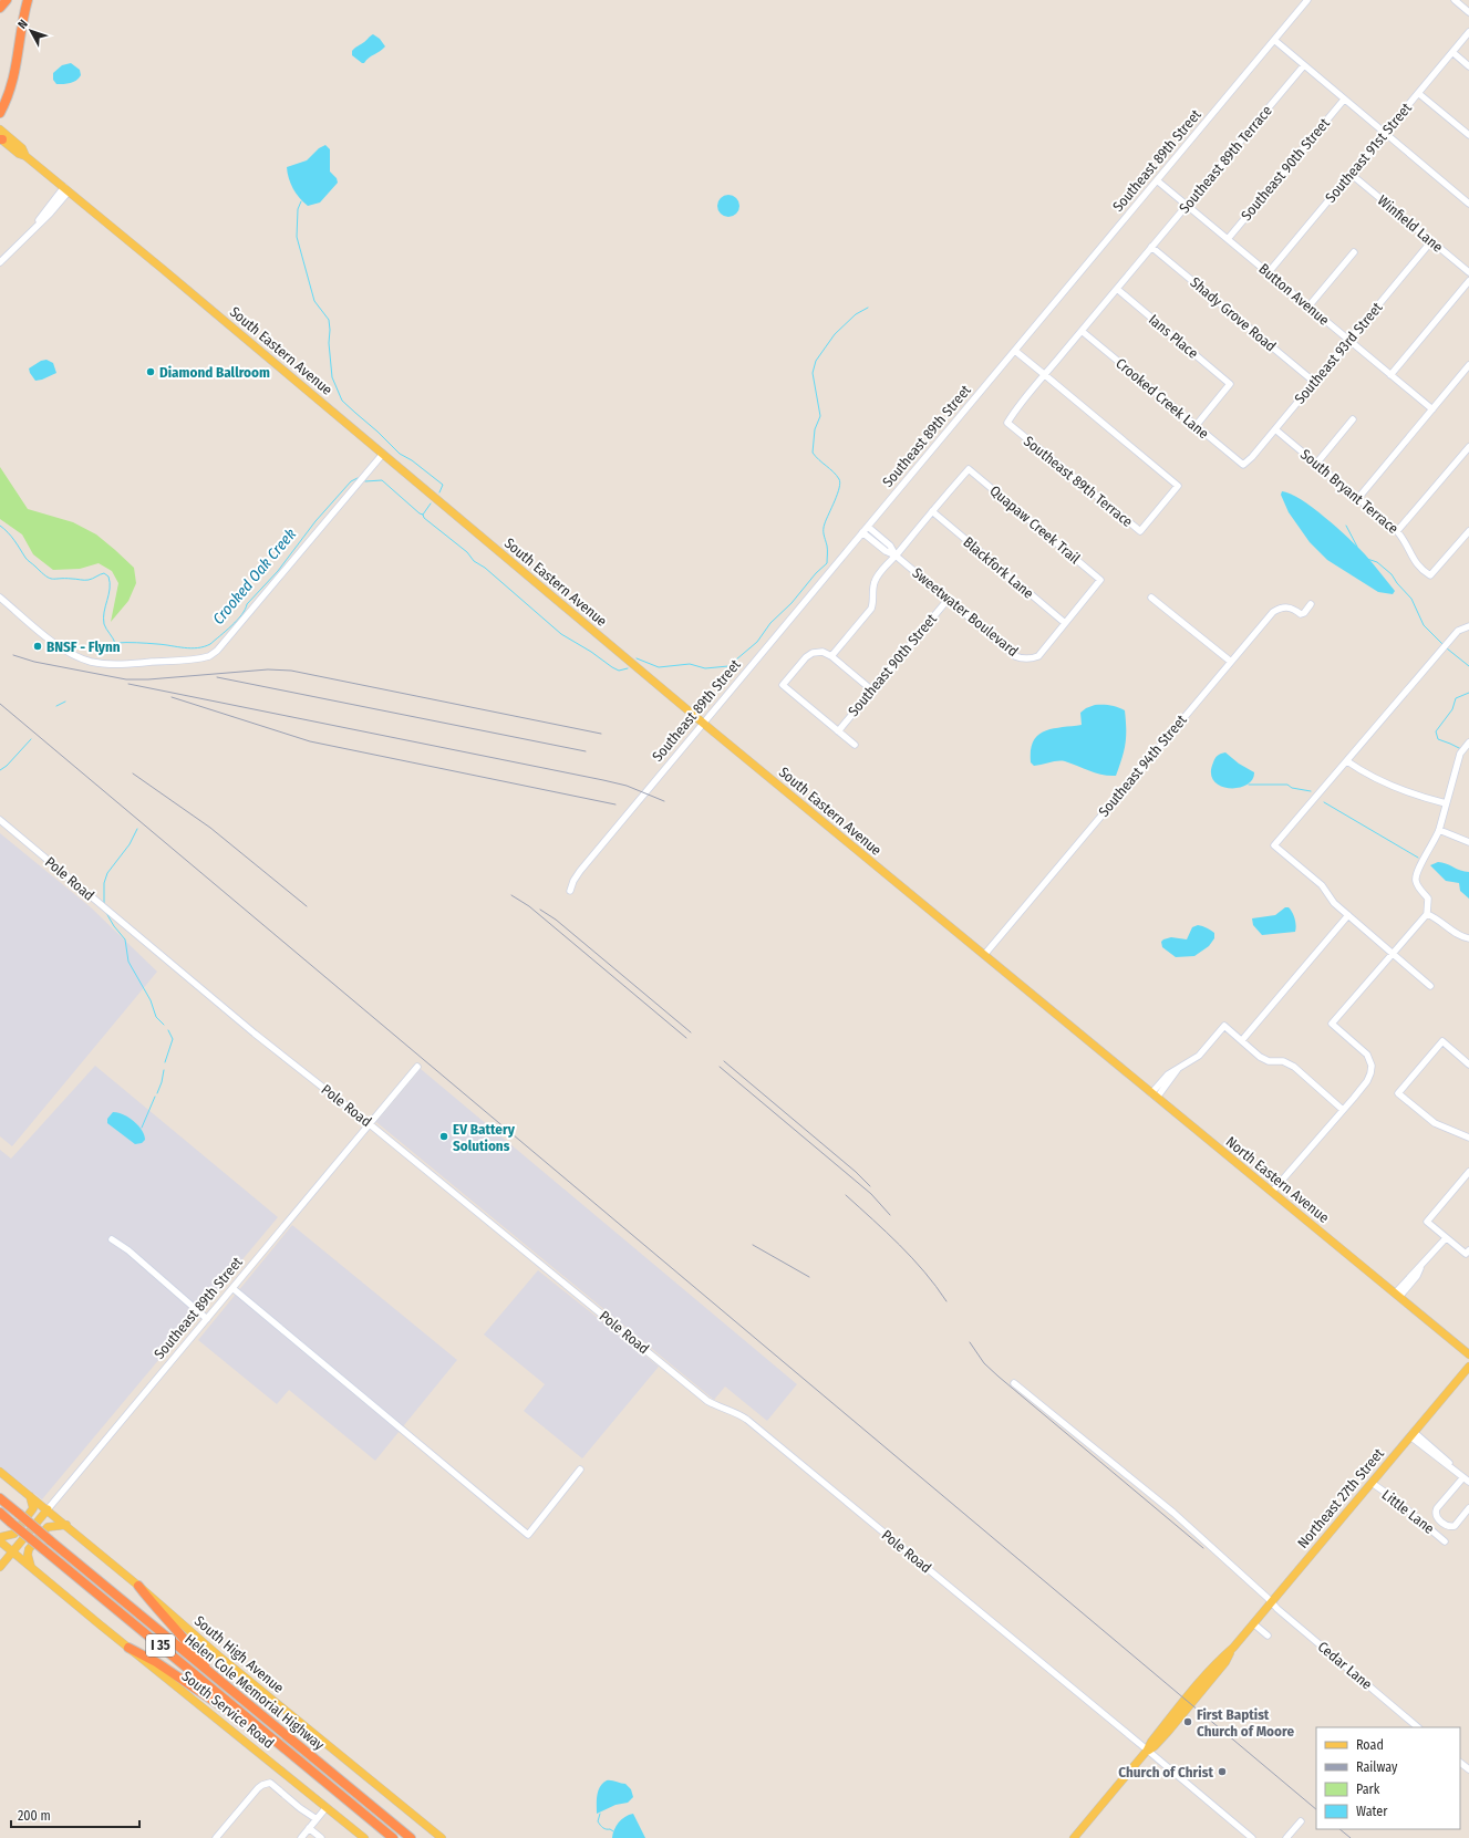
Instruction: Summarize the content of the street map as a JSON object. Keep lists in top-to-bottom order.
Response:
{
  "streets": {
    "highway": ["I 35", "Helen Cole Memorial Highway"],
    "main road": [
      "Southeast 89th Street",
      "South Eastern Avenue",
      "North Eastern Avenue",
      "Northeast 27th Street",
      "South High Avenue",
      "South Service Road"
    ],
    "street": [
      "Southeast 91st Street",
      "Southeast 89th Terrace",
      "Southeast 90th Street",
      "Winfield Lane",
      "Button Avenue",
      "Shady Grove Road",
      "Ians Place",
      "Southeast 93rd Street",
      "Crooked Creek Lane",
      "South Bryant Terrace",
      "Quapaw Creek Trail",
      "Blackfork Lane",
      "Sweetwater Boulevard",
      "Southeast 94th Street",
      "Pole Road",
      "Little Lane",
      "Cedar Lane"
    ]
  },
  "crossings": [
    ["Southeast 91st Street", "Winfield Lane"],
    ["Southeast 91st Street", "Button Avenue"],
    ["Southeast 89th Terrace", "Southeast 89th Street"],
    ["Southeast 89th Terrace", "Button Avenue"],
    ["Southeast 89th Terrace", "Shady Grove Road"],
    ["Southeast 89th Terrace", "Ians Place"],
    ["Southeast 89th Terrace", "Crooked Creek Lane"],
    ["Southeast 89th Street", "Button Avenue"],
    ["Southeast 89th Street", "South Eastern Avenue"],
    ["Southeast 89th Street", "Sweetwater Boulevard"],
    ["Southeast 89th Street", "Pole Road"],
    ["Southeast 89th Street", "South High Avenue"],
    ["Southeast 89th Street", "South Service Road"],
    ["Southeast 90th Street", "Button Avenue"],
    ["Southeast 90th Street", "Sweetwater Boulevard"],
    ["Winfield Lane", "Southeast 93rd Street"],
    ["Button Avenue", "Southeast 93rd Street"],
    ["Shady Grove Road", "Southeast 93rd Street"],
    ["Ians Place", "Crooked Creek Lane"],
    ["South Eastern Avenue", "Southeast 94th Street"],
    ["South Eastern Avenue", "North Eastern Avenue"],
    ["Southeast 93rd Street", "Crooked Creek Lane"],
    ["Southeast 93rd Street", "South Bryant Terrace"],
    ["Quapaw Creek Trail", "Blackfork Lane"],
    ["Quapaw Creek Trail", "Sweetwater Boulevard"],
    ["Blackfork Lane", "Sweetwater Boulevard"],
    ["Pole Road", "Northeast 27th Street"],
    ["Northeast 27th Street", "Little Lane"],
    ["Northeast 27th Street", "Cedar Lane"]
  ],
  "water": ["Crooked Oak Creek"],
  "places": [
    "Diamond Ballroom",
    "BNSF - Flynn",
    "EV Battery Solutions",
    "First Baptist Church of Moore",
    "Church of Christ"
  ],
  "legend": [
    "Road",
    "Railway",
    "Park",
    "Water"
  ],
  "scale_bar": "200 m",
  "north": "top left"
}
